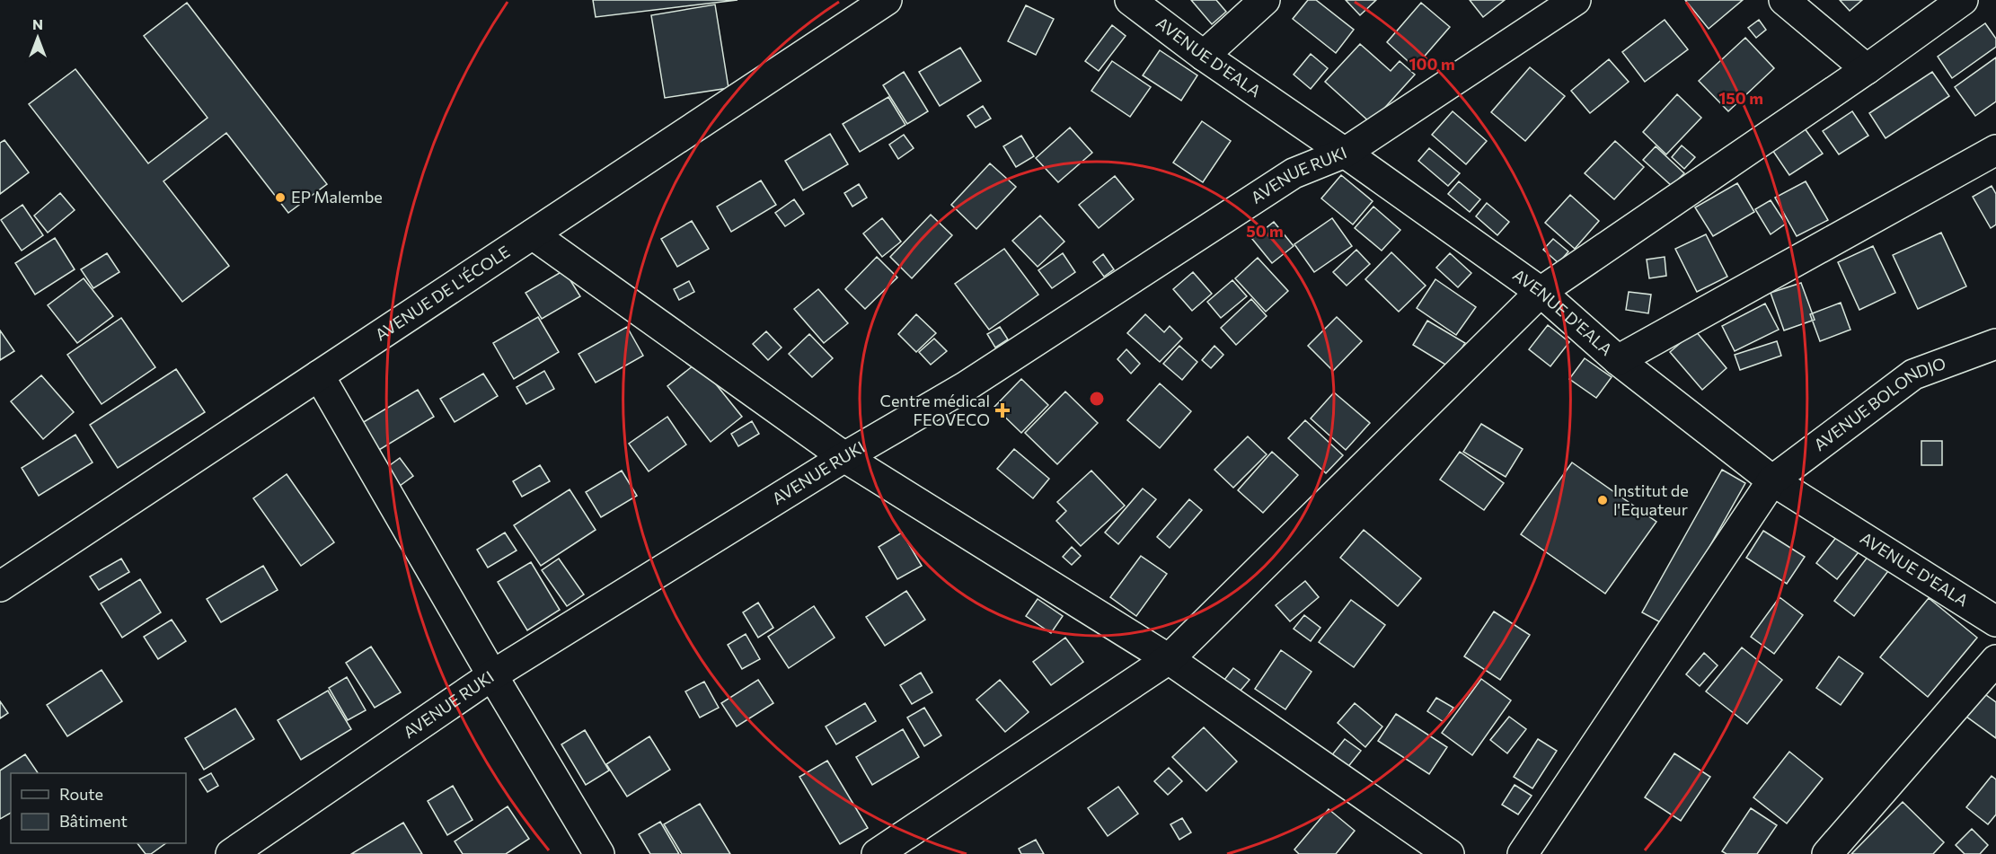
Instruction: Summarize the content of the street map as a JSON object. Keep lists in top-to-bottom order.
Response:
{
  "streets": {
    "street": [
      "AVENUE D'EALA",
      "AVENUE RUKI",
      "AVENUE DE L'ÉCOLE",
      "AVENUE BOLONDJO"
    ]
  },
  "crossings": [
    ["AVENUE D'EALA", "AVENUE RUKI"],
    ["AVENUE D'EALA", "AVENUE BOLONDJO"]
  ],
  "places": {
    "other": ["EP Malembe", "Institut de l'Equateur"],
    "health": ["Centre médical FEOVECO"]
  },
  "legend": ["Route", "Bâtiment"],
  "north": "top",
  "rings": ["100 m", "150 m", "50 m"]
}
